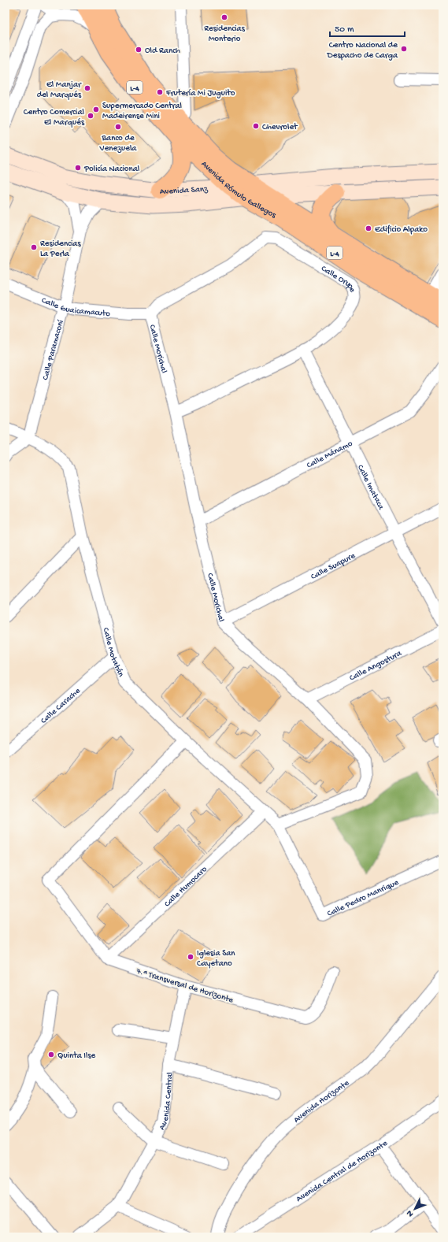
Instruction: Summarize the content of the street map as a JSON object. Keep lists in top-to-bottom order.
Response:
{
  "streets": {
    "main road": ["L-4", "Avenida Rómulo Gallegos"],
    "street": [
      "Avenida Sanz",
      "Calle Orupe",
      "Calle Guaicamacuto",
      "Calle Morichal",
      "Calle Paramaconí",
      "Calle Mánamo",
      "Calle Imataca",
      "Calle Suapure",
      "Calle Motatán",
      "Calle Angostura",
      "Calle Carache",
      "Calle Humocaro",
      "Calle Pedro Manrique",
      "7.ª Transversal de Horizonte",
      "Avenida Central",
      "Avenida Horizonte",
      "Avenida Central de Horizonte"
    ]
  },
  "crossings": [
    ["Avenida Rómulo Gallegos", "Avenida Sanz"],
    ["Avenida Sanz", "Calle Paramaconí"],
    ["Calle Orupe", "Calle Guaicamacuto"],
    ["Calle Orupe", "Calle Morichal"],
    ["Calle Orupe", "Calle Imataca"],
    ["Calle Guaicamacuto", "Calle Morichal"],
    ["Calle Guaicamacuto", "Calle Paramaconí"],
    ["Calle Morichal", "Calle Mánamo"],
    ["Calle Morichal", "Calle Suapure"],
    ["Calle Morichal", "Calle Motatán"],
    ["Calle Morichal", "Calle Angostura"],
    ["Calle Morichal", "Calle Pedro Manrique"],
    ["Calle Paramaconí", "Calle Motatán"],
    ["Calle Mánamo", "Calle Imataca"],
    ["Calle Imataca", "Calle Suapure"],
    ["Calle Motatán", "Calle Carache"],
    ["Calle Motatán", "Calle Humocaro"],
    ["Calle Motatán", "Calle Pedro Manrique"],
    ["Calle Humocaro", "7.ª Transversal de Horizonte"],
    ["7.ª Transversal de Horizonte", "Avenida Central"]
  ],
  "places": [
    "Residencias Monterio",
    "Centro Nacional de Despacho de Carga",
    "Old Ranch",
    "El Manjar del Marqués",
    "Frutería Mi Juguito",
    "Supermercado Central Madeirense Mini",
    "Centro Comercial El Marqués",
    "Chevrolet",
    "Banco de Venezuela",
    "Policía Nacional",
    "Edificio Alpako",
    "Residencias La Perla",
    "Iglesia San Cayetano",
    "Quinta Ilse"
  ],
  "scale_bar": "50 m",
  "north": "bottom left"
}
